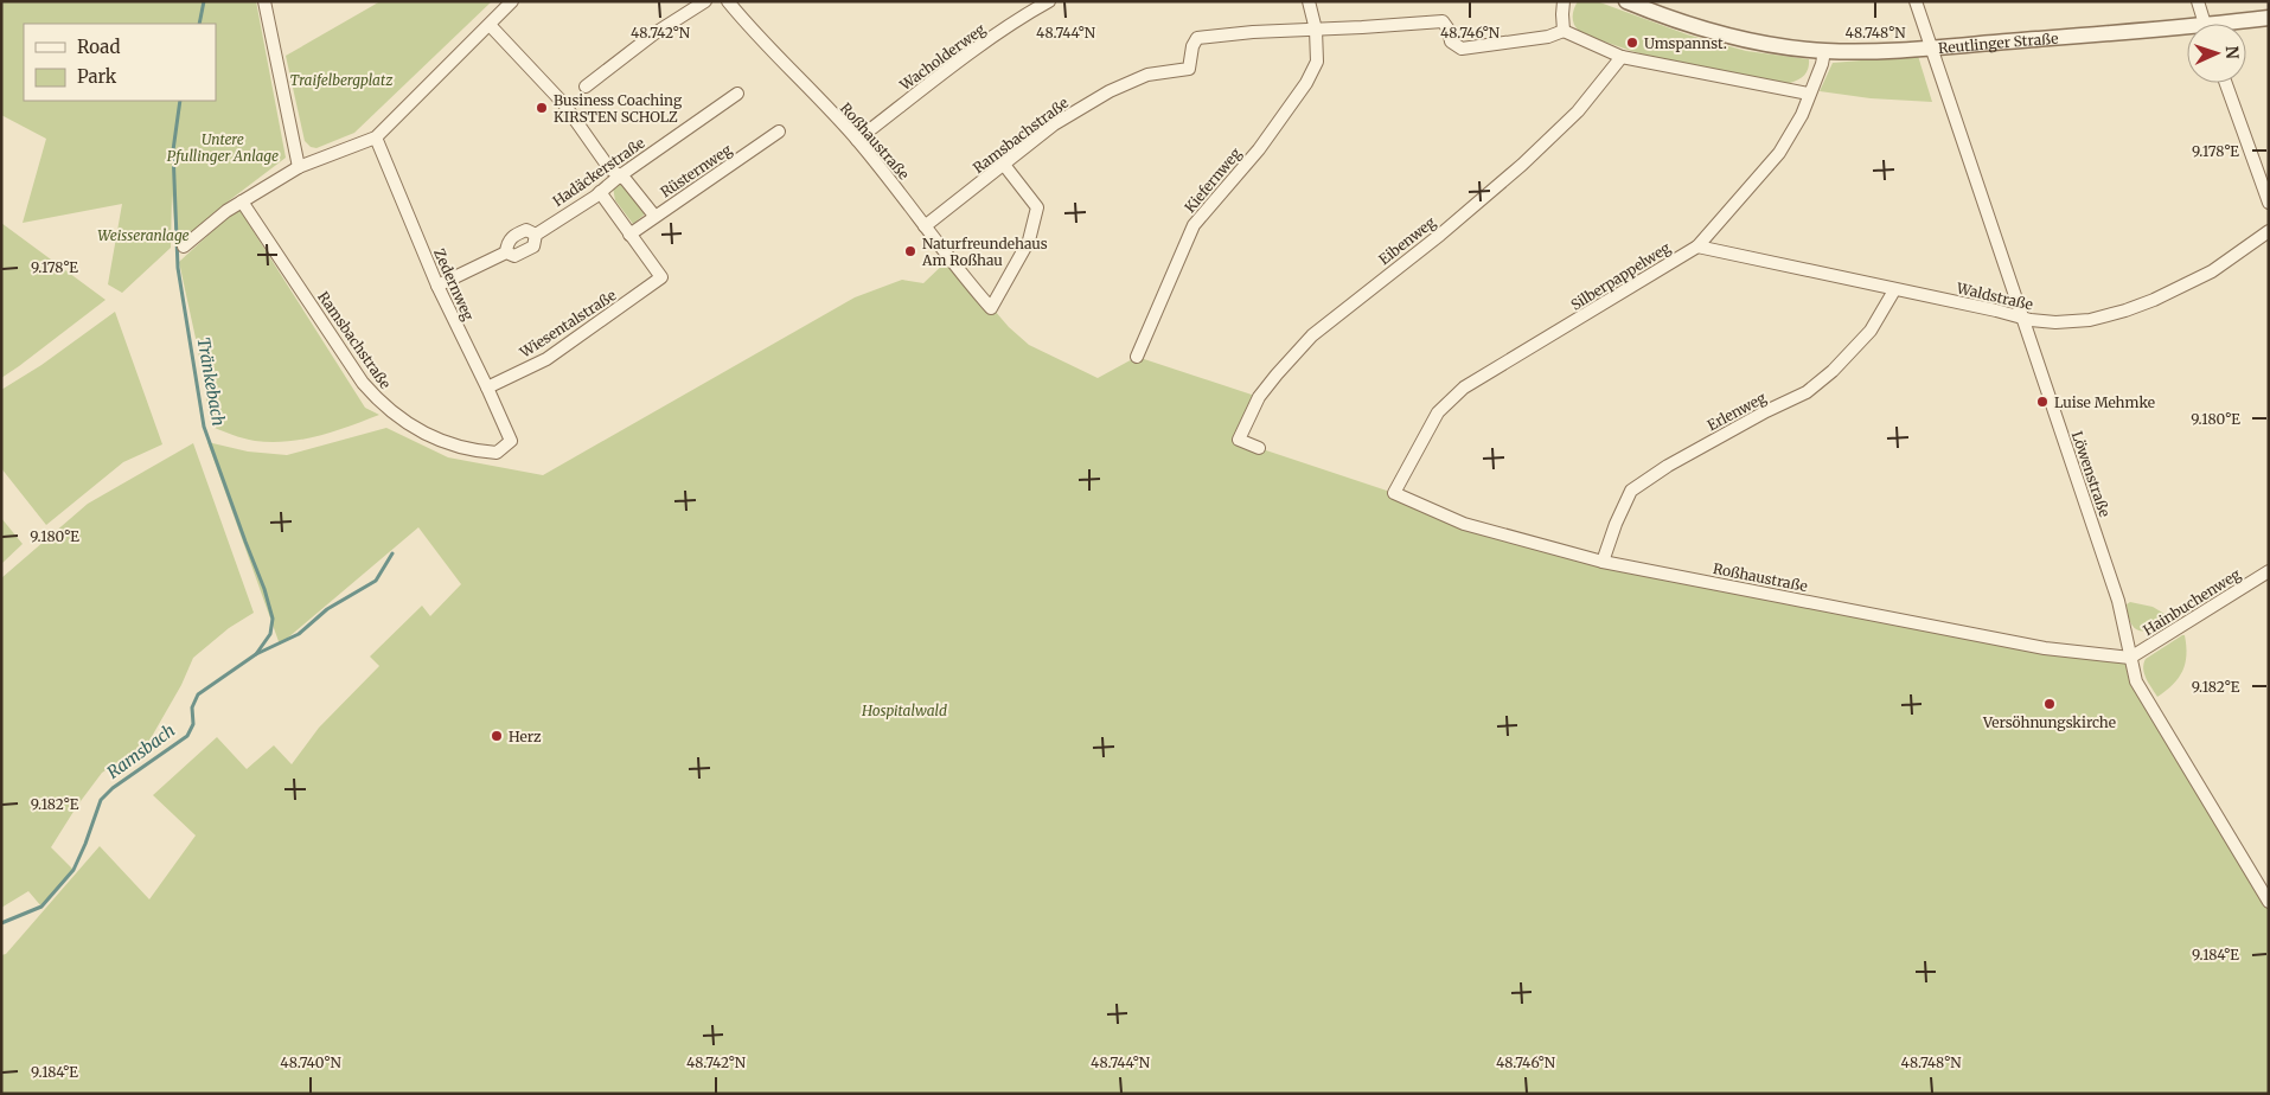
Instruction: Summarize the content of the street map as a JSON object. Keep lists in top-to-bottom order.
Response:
{
  "streets": {
    "street": [
      "Reutlinger Straße",
      "Wacholderweg",
      "Ramsbachstraße",
      "Roßhaustraße",
      "Rüsternweg",
      "Hadäckerstraße",
      "Kiefernweg",
      "Eibenweg",
      "Silberpappelweg",
      "Zedernweg",
      "Waldstraße",
      "Wiesentalstraße",
      "Erlenweg",
      "Löwenstraße",
      "Hainbuchenweg"
    ]
  },
  "crossings": [
    ["Reutlinger Straße", "Silberpappelweg"],
    ["Reutlinger Straße", "Löwenstraße"],
    ["Wacholderweg", "Roßhaustraße"],
    ["Ramsbachstraße", "Roßhaustraße"],
    ["Ramsbachstraße", "Kiefernweg"],
    ["Ramsbachstraße", "Zedernweg"],
    ["Roßhaustraße", "Silberpappelweg"],
    ["Roßhaustraße", "Erlenweg"],
    ["Roßhaustraße", "Löwenstraße"],
    ["Roßhaustraße", "Hainbuchenweg"],
    ["Rüsternweg", "Wiesentalstraße"],
    ["Hadäckerstraße", "Zedernweg"],
    ["Silberpappelweg", "Waldstraße"],
    ["Zedernweg", "Wiesentalstraße"],
    ["Waldstraße", "Erlenweg"],
    ["Waldstraße", "Löwenstraße"],
    ["Löwenstraße", "Hainbuchenweg"]
  ],
  "water": ["Tränkebach", "Ramsbach"],
  "parks": [
    "Traifelbergplatz",
    "Untere Pfullinger Anlage",
    "Weisseranlage",
    "Hospitalwald"
  ],
  "places": [
    "Umspannst.",
    "Business Coaching KIRSTEN SCHOLZ",
    "Naturfreundehaus Am Roßhau",
    "Luise Mehmke",
    "Versöhnungskirche",
    "Herz"
  ],
  "legend": ["Road", "Park"],
  "north": "right",
  "coordinates": [
    "48.742°N",
    "48.744°N",
    "48.746°N",
    "48.748°N",
    "9.178°E",
    "9.180°E",
    "9.182°E",
    "9.184°E",
    "48.740°N"
  ]
}
